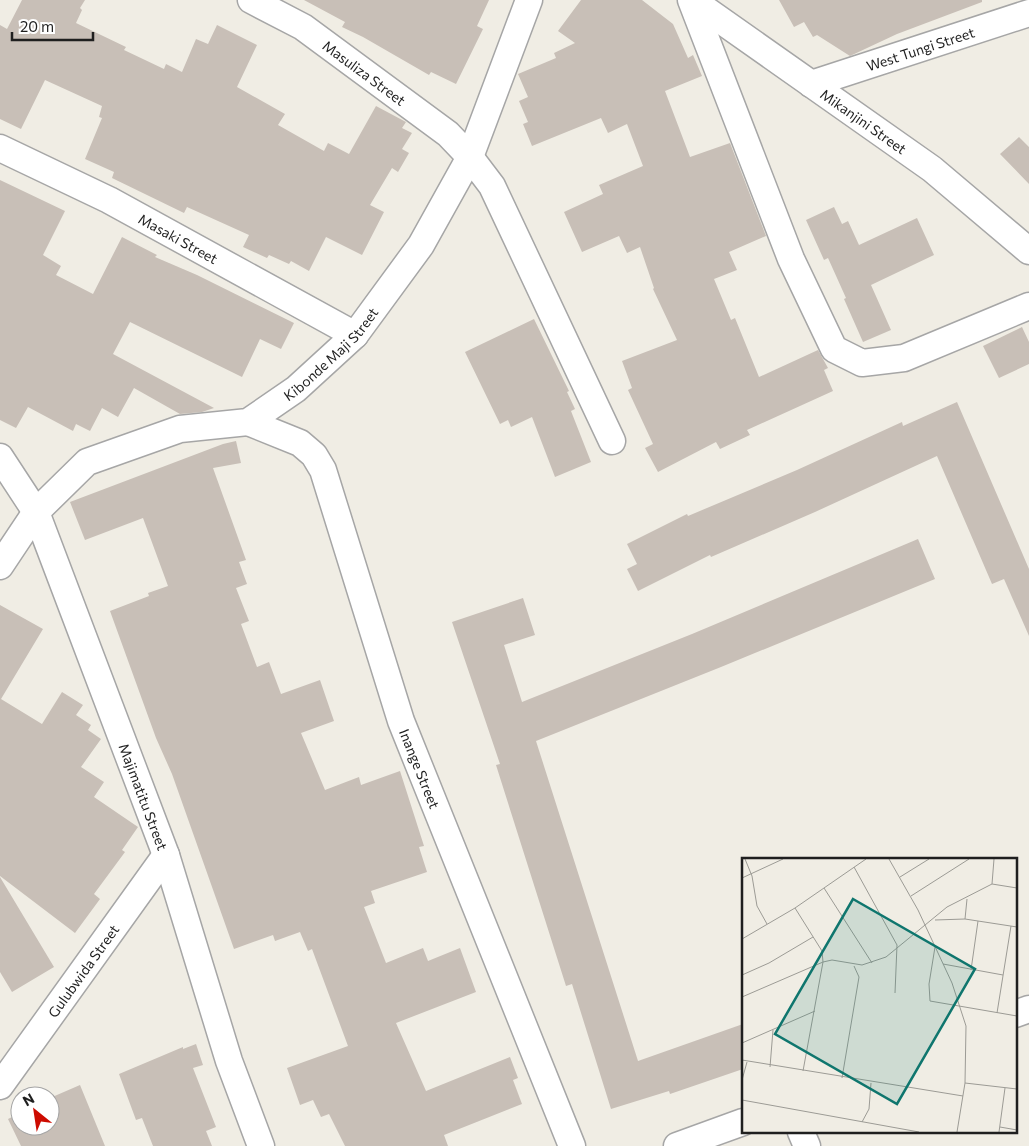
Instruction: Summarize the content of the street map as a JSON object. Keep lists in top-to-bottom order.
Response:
{
  "streets": {
    "street": [
      "West Tungi Street",
      "Masuliza Street",
      "Mikanjini Street",
      "Masaki Street",
      "Kibonde Maji Street",
      "Inange Street",
      "Majimatitu Street",
      "Gulubwida Street"
    ]
  },
  "crossings": [
    ["West Tungi Street", "Mikanjini Street"],
    ["Masuliza Street", "Kibonde Maji Street"],
    ["Masaki Street", "Kibonde Maji Street"],
    ["Kibonde Maji Street", "Inange Street"],
    ["Kibonde Maji Street", "Majimatitu Street"],
    ["Majimatitu Street", "Gulubwida Street"]
  ],
  "scale_bar": "20 m",
  "north": "top left"
}
